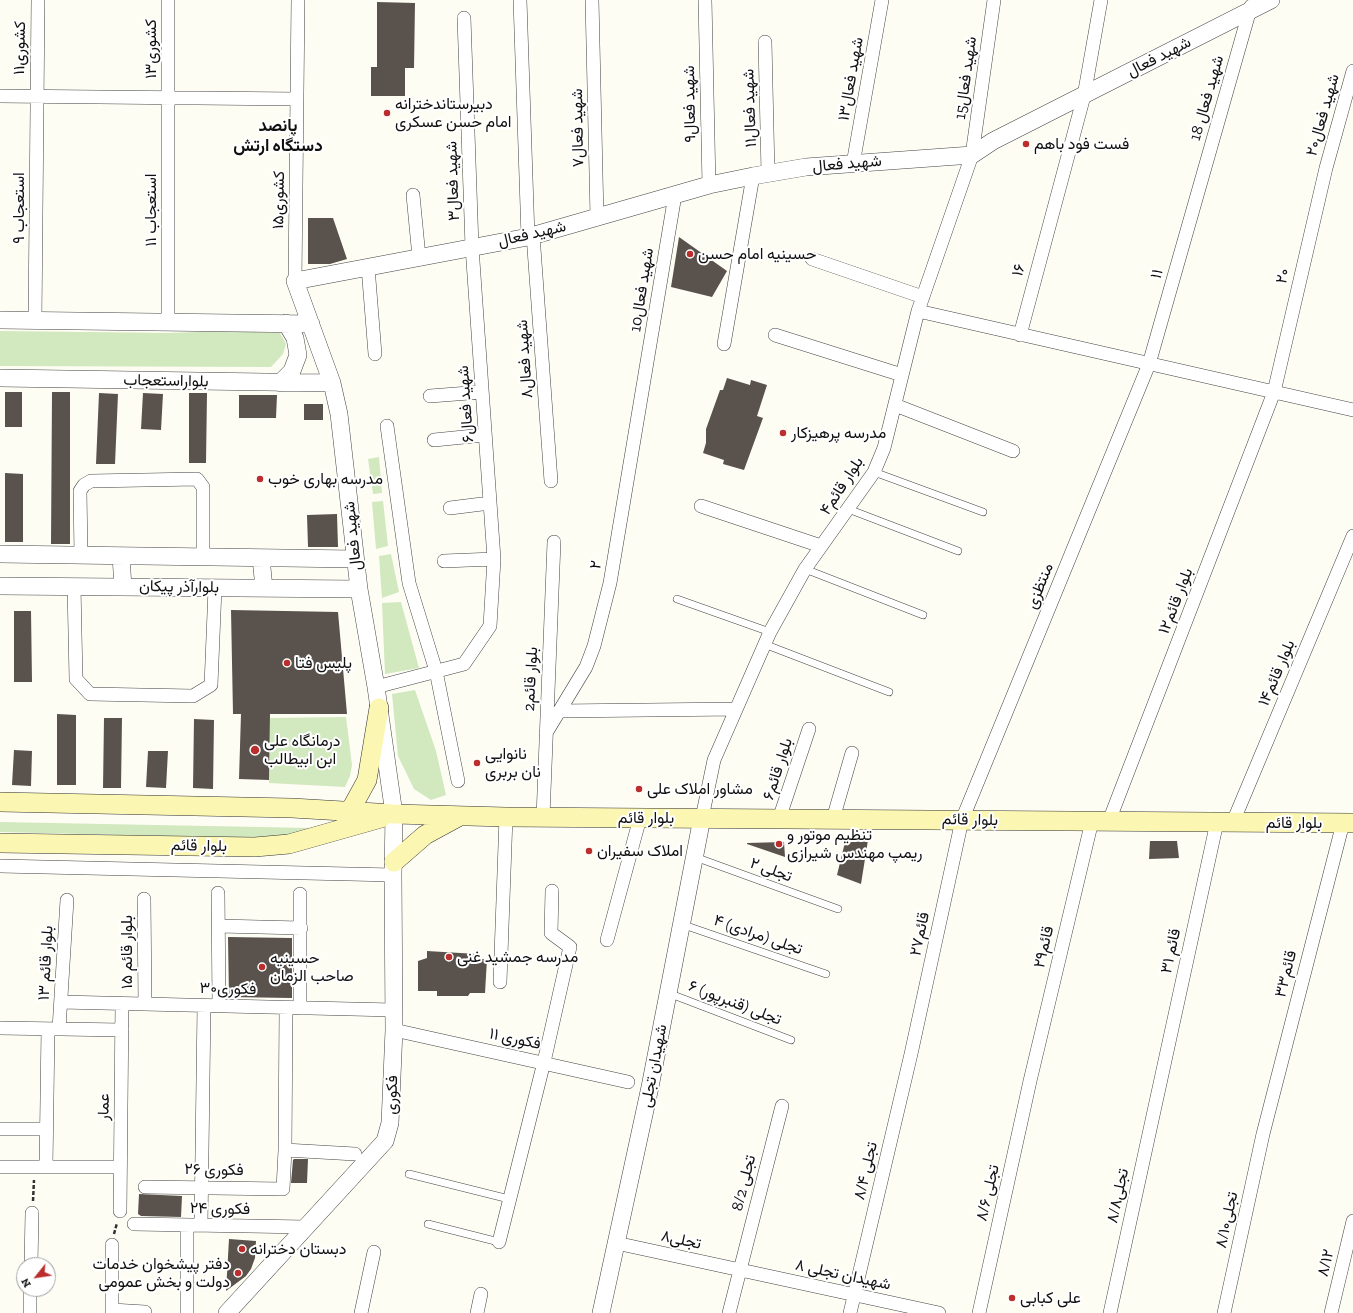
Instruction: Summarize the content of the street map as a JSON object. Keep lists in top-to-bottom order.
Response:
{
  "streets": {
    "main road": ["بلوار قائم"],
    "street": [
      "۱۱کشوری",
      "۱۳کشوری",
      "شهید فعال",
      "15شهید فعال",
      "شهید فعال۱۳",
      "18 شهید فعال",
      "شهید فعال۹",
      "شهید فعال۱۱",
      "شهید فعال۲۰",
      "شهید فعال۷",
      "شهید فعال۳",
      "کشوری۱۵",
      "استعجاب ۹",
      "استعجاب ۱۱",
      "۱۶",
      "۱۱",
      "۲۰",
      "10شهید فعال",
      "شهید فعال۸",
      "بلواراستعجاب",
      "شهید فعال۶",
      "بلوار قائم۴",
      "۲",
      "منتظزی",
      "بلوارآذر پیکان",
      "بلوار قائم۱۲",
      "بلوار قائم۱۴",
      "2بلوار قائم",
      "بلوار قائم۶",
      "قائم۲۷",
      "قائم۲۹",
      "قائم ۳۱",
      "بلوار قائم ۱۵",
      "بلوار قائم ۱۳",
      "قائم۳۳",
      "فکوری۳۰",
      "فکوری ۱۱",
      "شهیدان تجلی",
      "فکوری",
      "عمار",
      "فکوری ۲۶",
      "۸/۴ تجلی",
      "8/2 تجلی",
      "تجلی ۸/۶",
      "تجلی۸/۸",
      "فکوری ۲۴",
      "تجلی۸/۱۰",
      "تجلی۸",
      "۸/۱۲",
      "شهیدان تجلی ۸"
    ],
    "lane": ["۲ تجلی", "۴ تجلی (مرادی)", "۶ تجلی (قنبرپور)"]
  },
  "crossings": [
    ["۱۱کشوری", "استعجاب ۹"],
    ["۱۳کشوری", "استعجاب ۱۱"],
    ["شهید فعال", "15شهید فعال"],
    ["شهید فعال", "شهید فعال۱۳"],
    ["شهید فعال", "18 شهید فعال"],
    ["شهید فعال", "شهید فعال۹"],
    ["شهید فعال", "شهید فعال۱۱"],
    ["شهید فعال", "شهید فعال۷"],
    ["شهید فعال", "شهید فعال۳"],
    ["شهید فعال", "کشوری۱۵"],
    ["شهید فعال", "۱۶"],
    ["شهید فعال", "10شهید فعال"],
    ["شهید فعال", "شهید فعال۸"],
    ["شهید فعال", "بلواراستعجاب"],
    ["شهید فعال", "شهید فعال۶"],
    ["شهید فعال", "بلوار قائم۴"],
    ["شهید فعال", "بلوارآذر پیکان"],
    ["شهید فعال", "بلوار قائم"],
    ["شهید فعال", "فکوری"],
    ["15شهید فعال", "بلوار قائم۴"],
    ["18 شهید فعال", "۱۱"],
    ["شهید فعال۲۰", "۲۰"],
    ["شهید فعال۳", "شهید فعال۶"],
    ["۱۱", "منتظزی"],
    ["۲۰", "بلوار قائم۱۲"],
    ["10شهید فعال", "۲"],
    ["بلوار قائم۴", "بلوار قائم"],
    ["بلوار قائم۴", "شهیدان تجلی"],
    ["۲", "2بلوار قائم"],
    ["منتظزی", "بلوار قائم"],
    ["منتظزی", "قائم۲۷"],
    ["بلوار قائم۱۲", "بلوار قائم"],
    ["بلوار قائم۱۲", "قائم۲۹"],
    ["بلوار قائم۱۴", "بلوار قائم"],
    ["بلوار قائم۱۴", "قائم ۳۱"],
    ["2بلوار قائم", "بلوار قائم"],
    ["بلوار قائم۶", "بلوار قائم"],
    ["بلوار قائم", "قائم۲۷"],
    ["بلوار قائم", "قائم۲۹"],
    ["بلوار قائم", "قائم ۳۱"],
    ["بلوار قائم", "قائم۳۳"],
    ["بلوار قائم", "شهیدان تجلی"],
    ["بلوار قائم", "فکوری"],
    ["۲ تجلی", "شهیدان تجلی"],
    ["قائم۲۷", "۸/۴ تجلی"],
    ["۴ تجلی (مرادی)", "شهیدان تجلی"],
    ["قائم۲۹", "تجلی ۸/۶"],
    ["قائم ۳۱", "تجلی۸/۸"],
    ["بلوار قائم ۱۵", "فکوری۳۰"],
    ["بلوار قائم ۱۳", "فکوری۳۰"],
    ["قائم۳۳", "تجلی۸/۱۰"],
    ["فکوری۳۰", "فکوری"],
    ["فکوری۳۰", "عمار"],
    ["۶ تجلی (قنبرپور)", "شهیدان تجلی"],
    ["فکوری ۱۱", "فکوری"],
    ["شهیدان تجلی", "تجلی۸"],
    ["فکوری", "فکوری ۲۴"],
    ["۸/۴ تجلی", "شهیدان تجلی ۸"],
    ["8/2 تجلی", "تجلی۸"],
    ["8/2 تجلی", "شهیدان تجلی ۸"],
    ["تجلی۸", "شهیدان تجلی ۸"]
  ],
  "districts": ["پانصد دستگاه ارتش"],
  "places": [
    "دبیرستاندخترانه امام حسن عسکری",
    "فست فود باهم",
    "حسینیه امام حسن",
    "مدرسه پرهیزکار",
    "مدرسه بهاری خوب",
    "پلیس فتا",
    "درمانگاه علی ابن ابیطالب",
    "نانوایی نان بربری",
    "مشاور املاک علی",
    "تنظیم موتور و ریمپ مهندس شیرازی",
    "املاک سفیران",
    "مدرسه جمشید غنی",
    "حسینیه صاحب الزمان",
    "دبستان دخترانه",
    "دفتر پیشخوان خدمات دولت و بخش عمومی",
    "علی کبابی"
  ],
  "north": "bottom left"
}
